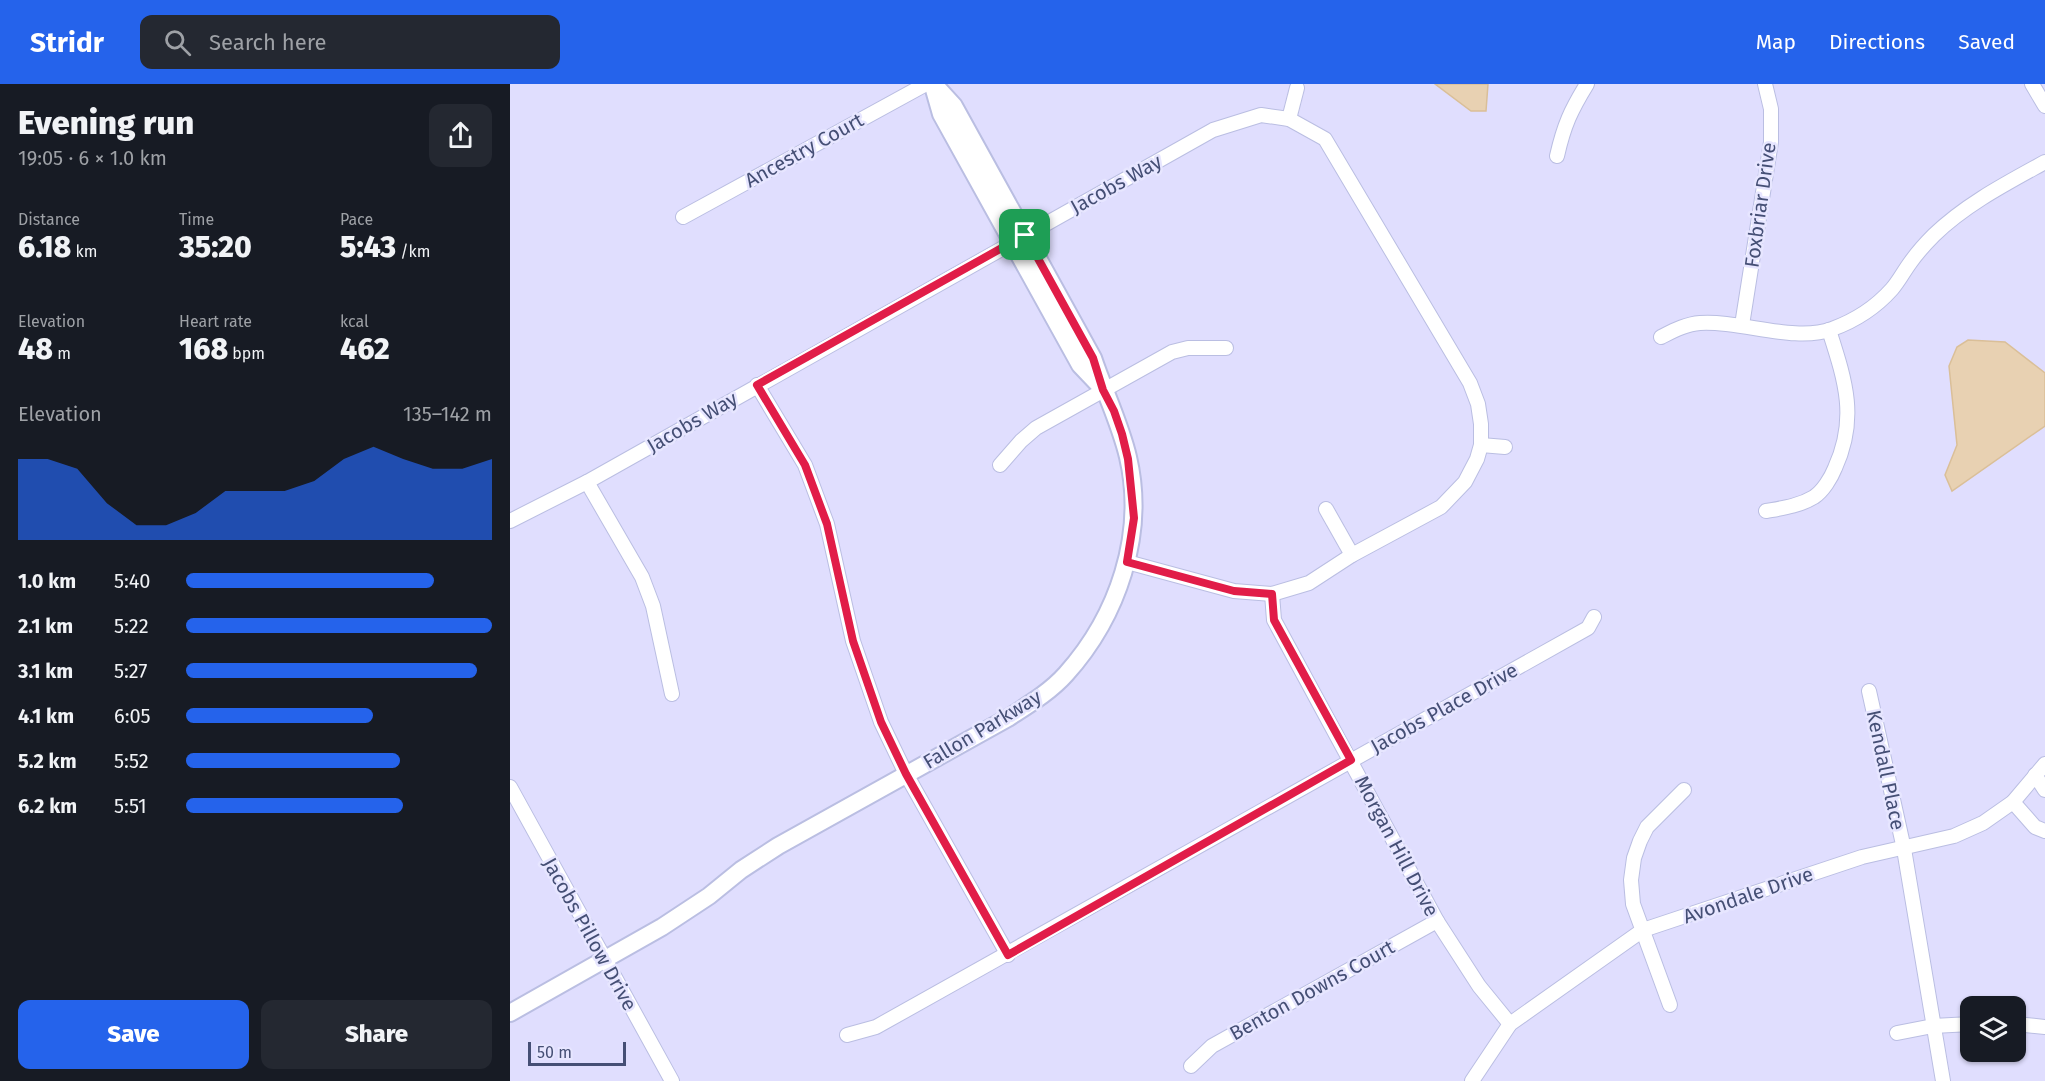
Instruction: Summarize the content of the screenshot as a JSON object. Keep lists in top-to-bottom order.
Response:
{
  "streets": {
    "street": [
      "Ancestry Court",
      "Jacobs Way",
      "Foxbriar Drive",
      "Jacobs Place Drive",
      "Fallon Parkway",
      "Kendall Place",
      "Morgan Hill Drive",
      "Avondale Drive",
      "Jacobs Pillow Drive",
      "Benton Downs Court"
    ]
  },
  "crossings": [
    ["Jacobs Way", "Fallon Parkway"],
    ["Jacobs Way", "Morgan Hill Drive"],
    ["Jacobs Place Drive", "Morgan Hill Drive"],
    ["Fallon Parkway", "Jacobs Pillow Drive"],
    ["Kendall Place", "Avondale Drive"],
    ["Morgan Hill Drive", "Avondale Drive"],
    ["Morgan Hill Drive", "Benton Downs Court"]
  ],
  "scale_bar": "50 m",
  "page": {
    "header": "Stridr",
    "search": "Search here",
    "nav": ["Map", "Directions", "Saved"],
    "heading": ["Evening run", "19:05 · 6 × 1.0 km"],
    "stats": [
      ["Distance", "6.18 km"],
      ["Time", "35:20"],
      ["Pace", "5:43 /km"],
      ["Elevation", "48 m"],
      ["Heart rate", "168 bpm"],
      ["kcal", "462"]
    ],
    "chart": ["Elevation", "135–142 m"],
    "list": [
      {
        "name": "1.0 km",
        "note": "5:40"
      },
      {
        "name": "2.1 km",
        "note": "5:22"
      },
      {
        "name": "3.1 km",
        "note": "5:27"
      },
      {
        "name": "4.1 km",
        "note": "6:05"
      },
      {
        "name": "5.2 km",
        "note": "5:52"
      },
      {
        "name": "6.2 km",
        "note": "5:51"
      }
    ],
    "buttons": ["Save", "Share"],
    "scale": "50 m"
  }
}
